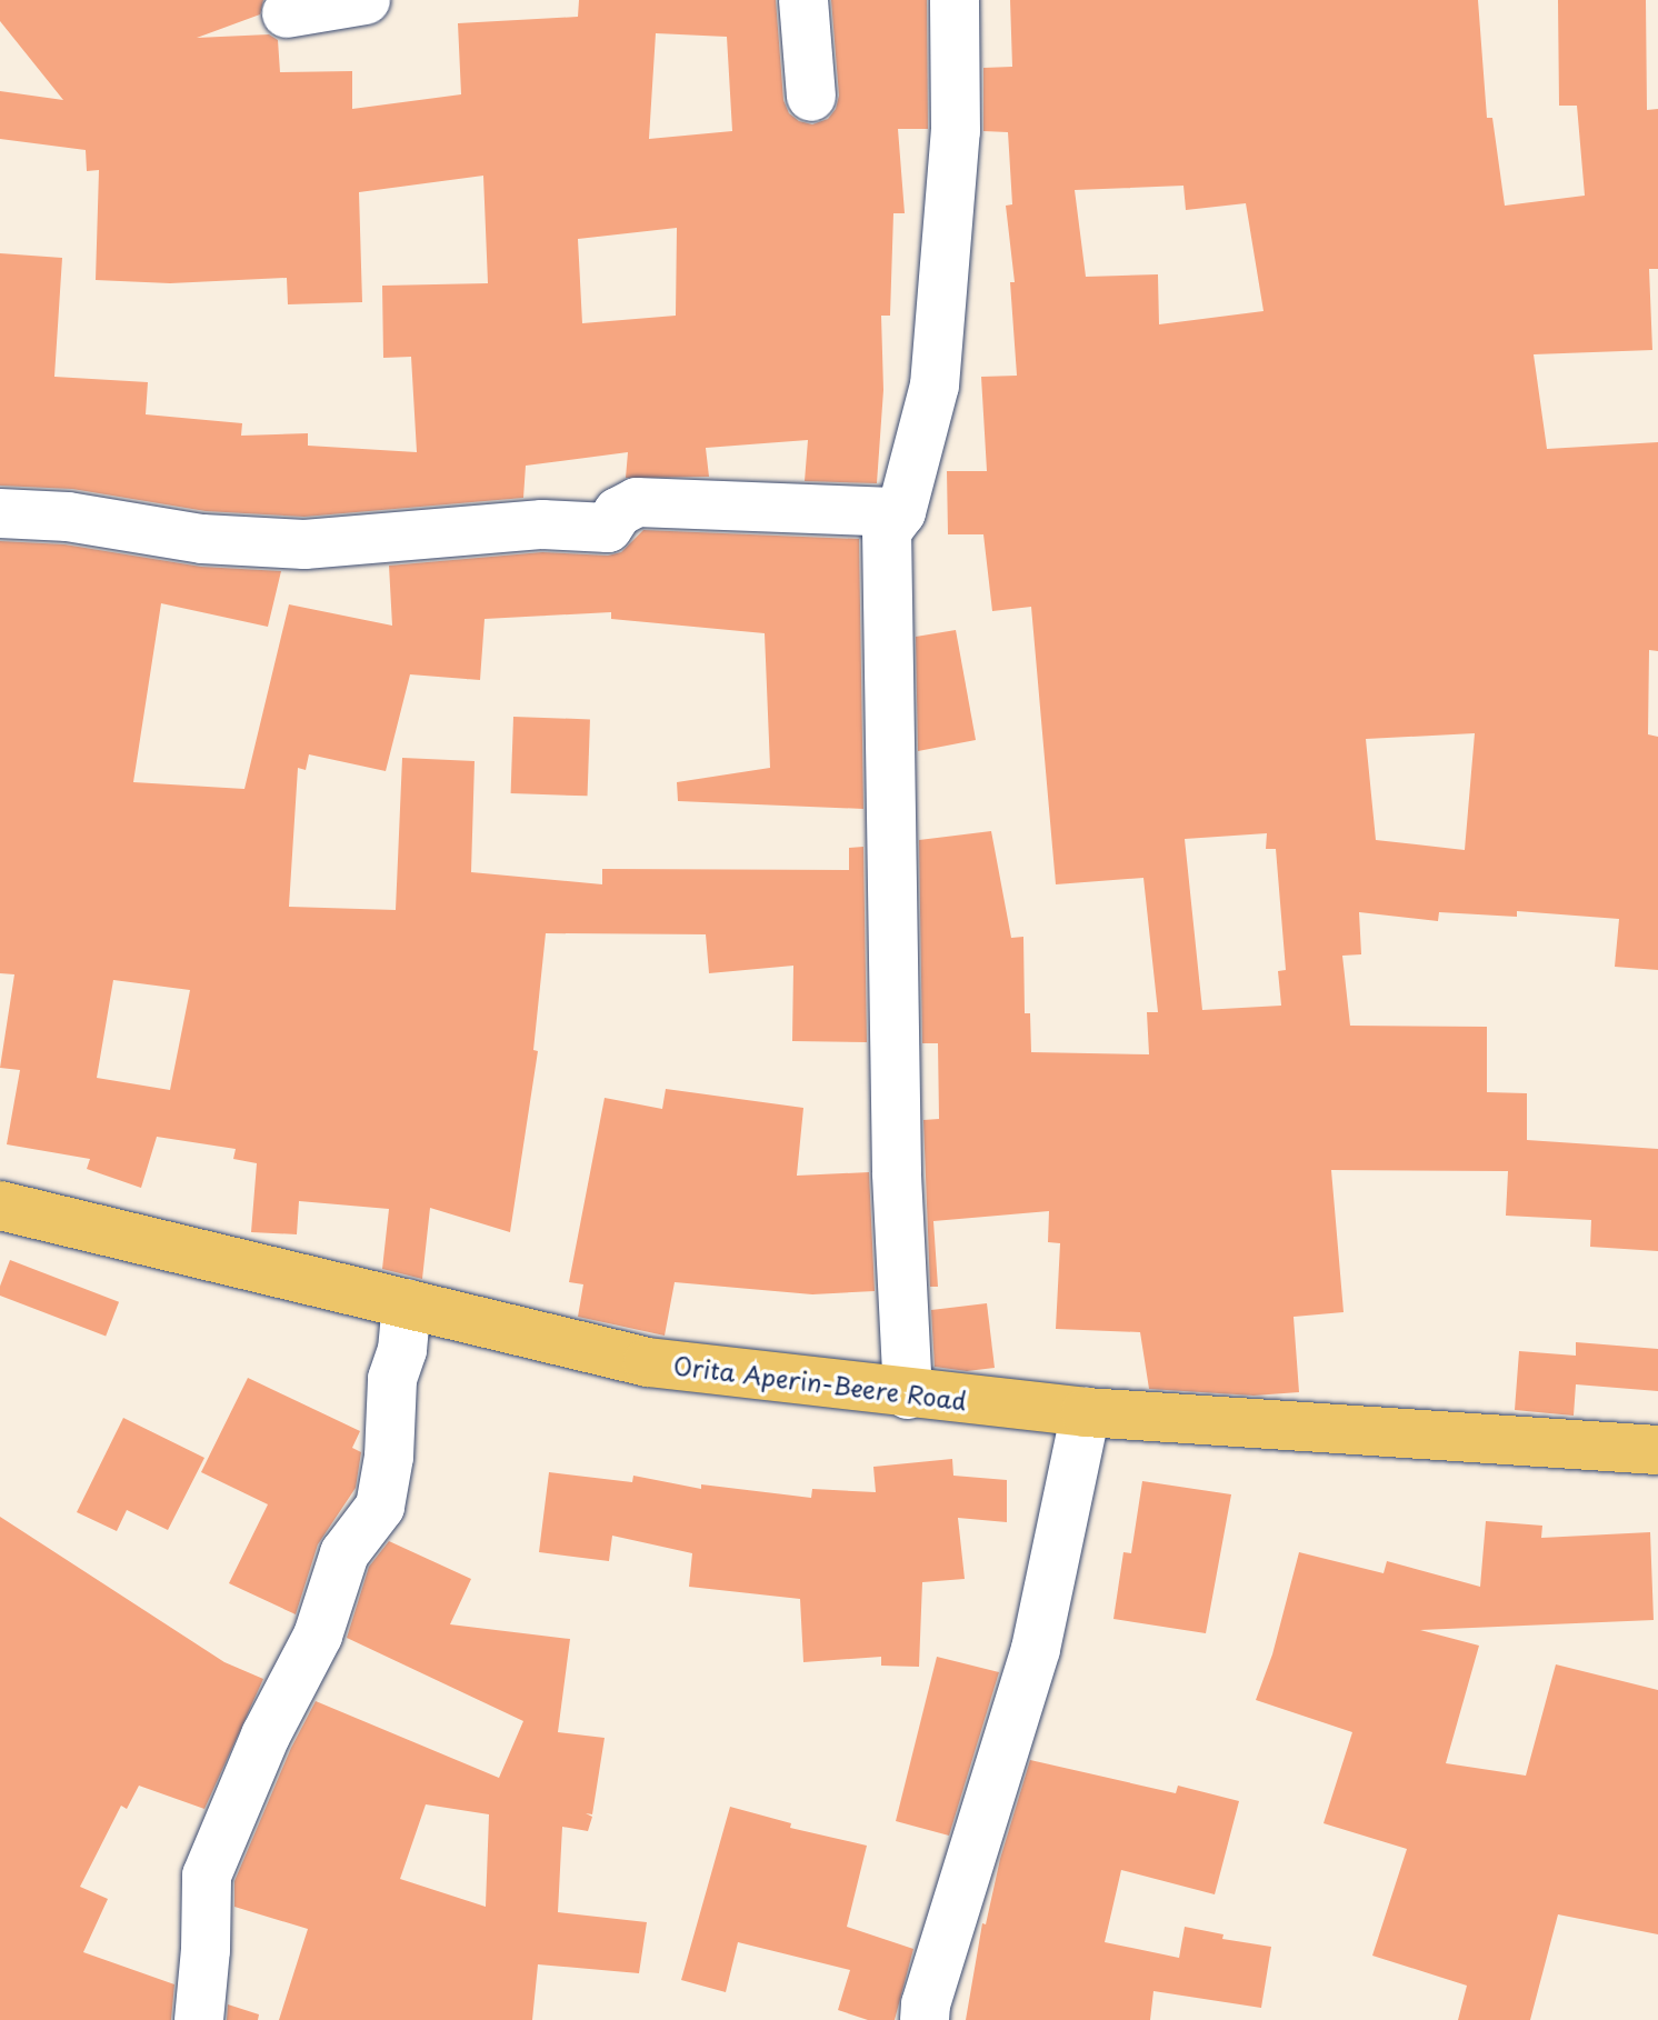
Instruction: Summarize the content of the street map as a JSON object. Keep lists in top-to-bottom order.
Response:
{
  "streets": {
    "main road": ["Orita Aperin-Beere Road"]
  }
}
